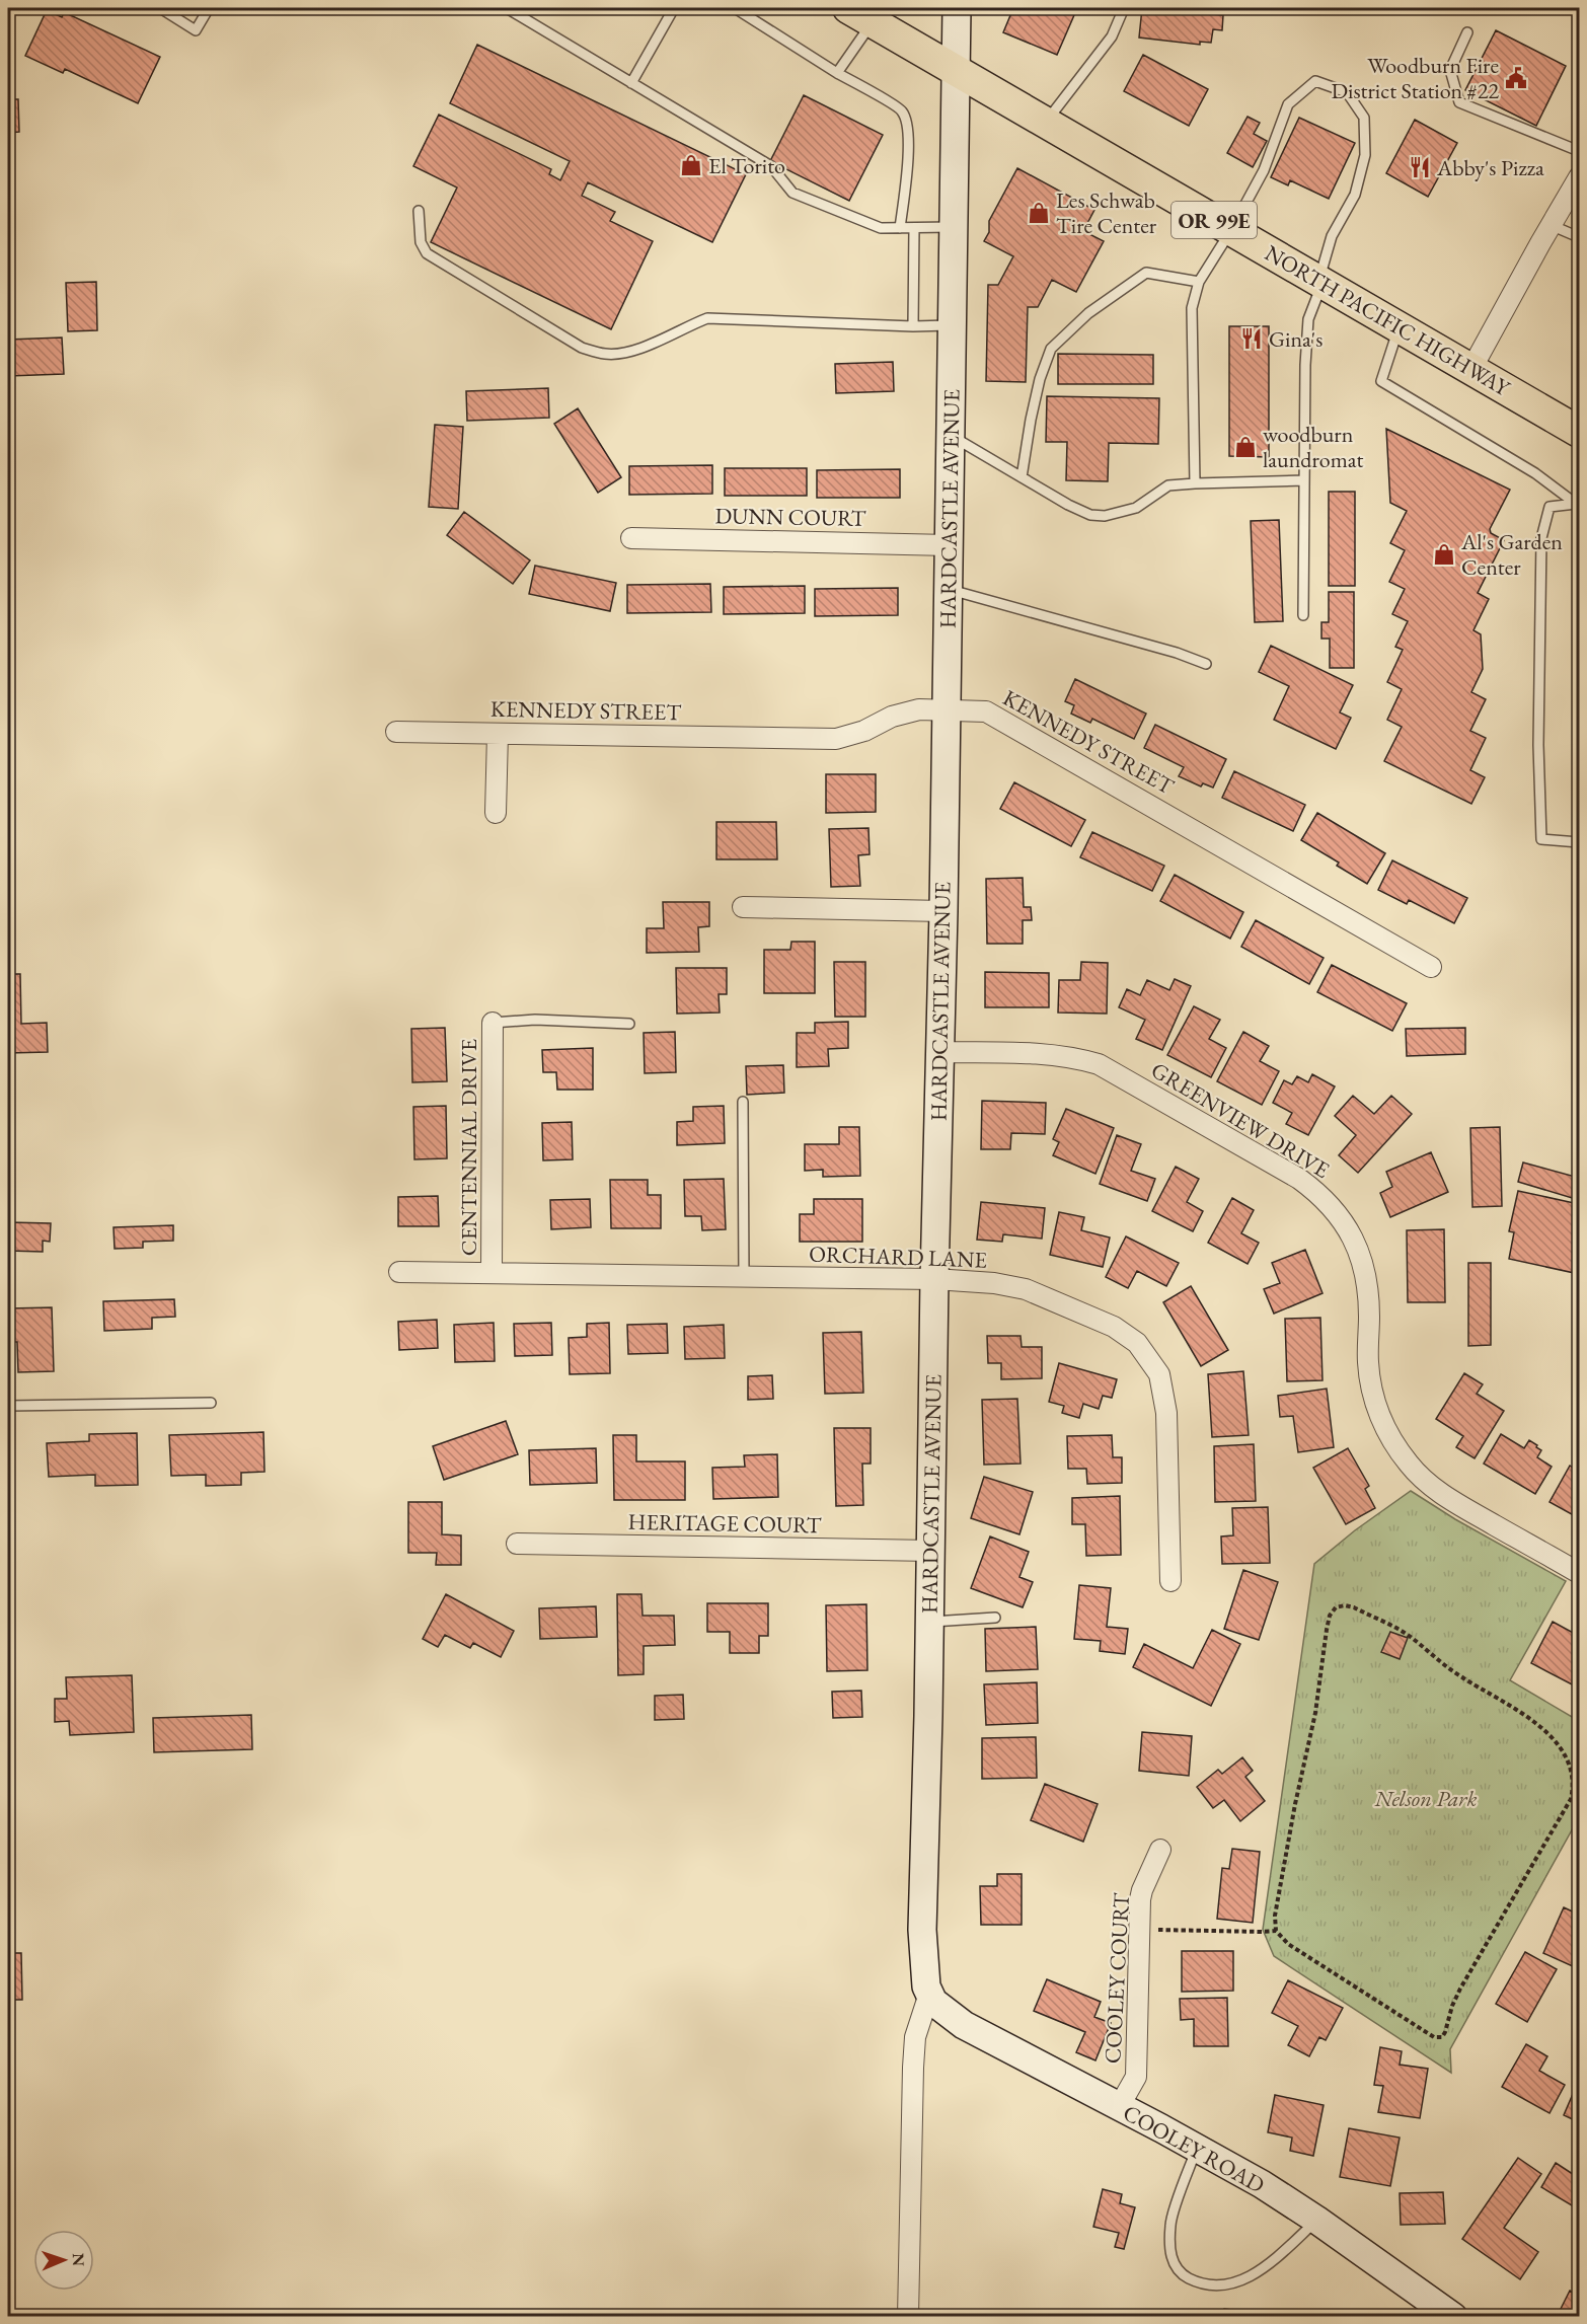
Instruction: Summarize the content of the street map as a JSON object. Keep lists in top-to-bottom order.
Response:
{
  "streets": {
    "main road": ["OR 99E", "NORTH PACIFIC HIGHWAY"],
    "street": [
      "HARDCASTLE AVENUE",
      "DUNN COURT",
      "KENNEDY STREET",
      "GREENVIEW DRIVE",
      "CENTENNIAL DRIVE",
      "ORCHARD LANE",
      "HERITAGE COURT",
      "COOLEY COURT",
      "COOLEY ROAD"
    ]
  },
  "crossings": [
    ["NORTH PACIFIC HIGHWAY", "HARDCASTLE AVENUE"],
    ["HARDCASTLE AVENUE", "DUNN COURT"],
    ["HARDCASTLE AVENUE", "KENNEDY STREET"],
    ["HARDCASTLE AVENUE", "GREENVIEW DRIVE"],
    ["HARDCASTLE AVENUE", "ORCHARD LANE"],
    ["HARDCASTLE AVENUE", "HERITAGE COURT"],
    ["HARDCASTLE AVENUE", "COOLEY ROAD"],
    ["CENTENNIAL DRIVE", "ORCHARD LANE"],
    ["COOLEY COURT", "COOLEY ROAD"]
  ],
  "parks": ["Nelson Park"],
  "places": {
    "public building": ["Woodburn Fire District Station #22"],
    "shop": [
      "El Torito",
      "Les Schwab Tire Center",
      "woodburn laundromat",
      "Al's Garden Center"
    ],
    "restaurant": ["Abby's Pizza", "Gina's"]
  },
  "north": "right"
}
